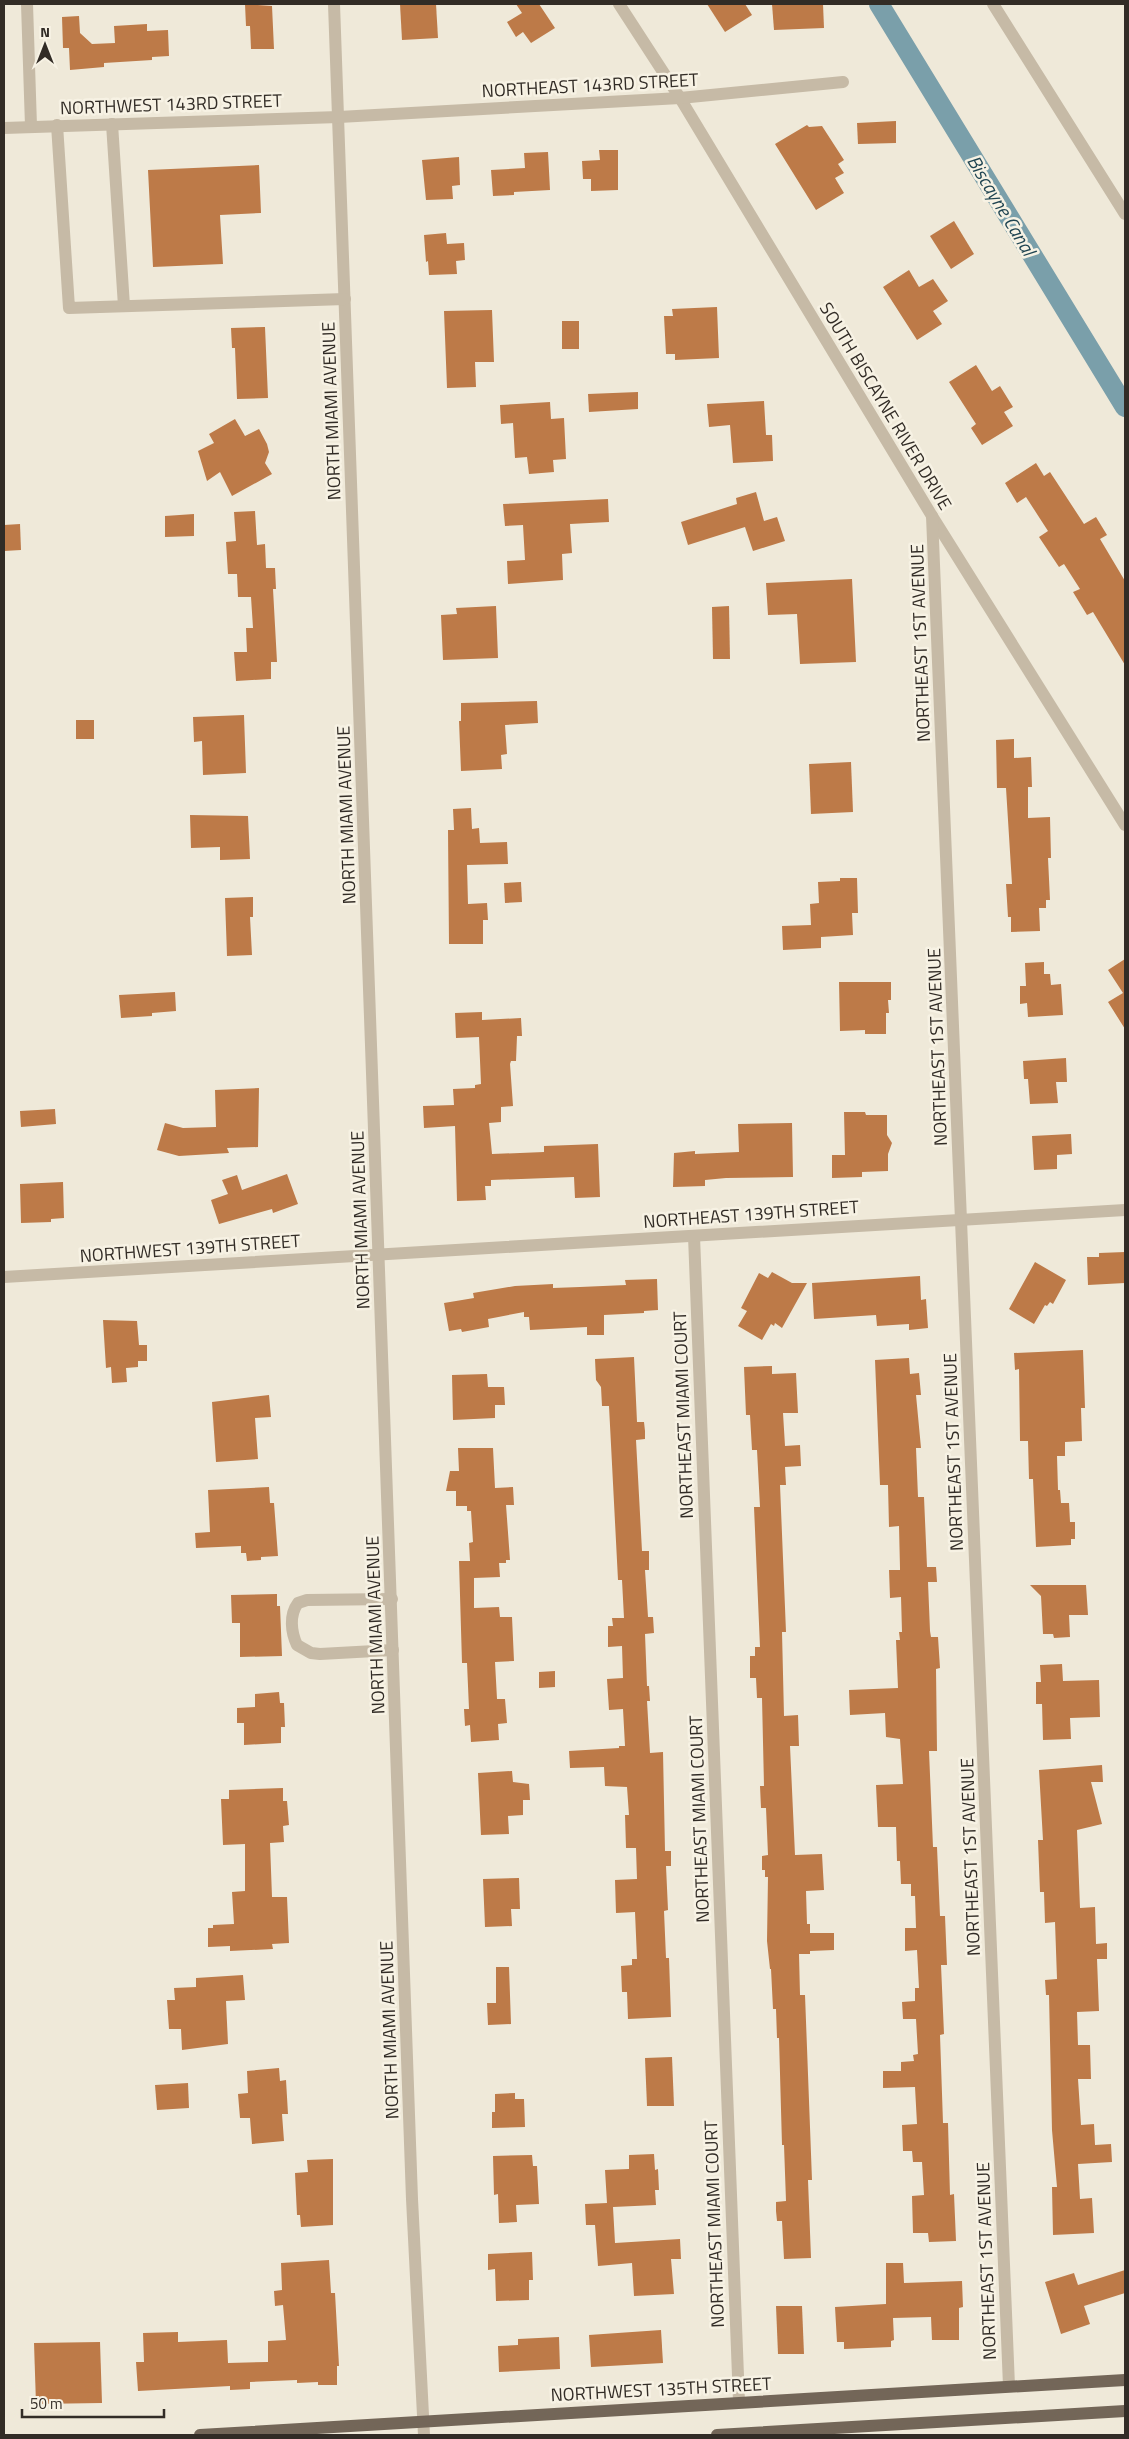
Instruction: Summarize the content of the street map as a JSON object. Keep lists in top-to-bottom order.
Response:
{
  "streets": {
    "main road": ["NORTHWEST 135TH STREET"],
    "street": [
      "NORTHEAST 143RD STREET",
      "NORTHWEST 143RD STREET",
      "SOUTH BISCAYNE RIVER DRIVE",
      "NORTH MIAMI AVENUE",
      "NORTHEAST 1ST AVENUE",
      "NORTHEAST 139TH STREET",
      "NORTHWEST 139TH STREET",
      "NORTHEAST MIAMI COURT"
    ]
  },
  "crossings": [
    ["NORTHEAST 143RD STREET", "NORTHWEST 143RD STREET"],
    ["NORTHEAST 143RD STREET", "SOUTH BISCAYNE RIVER DRIVE"],
    ["NORTHEAST 143RD STREET", "NORTH MIAMI AVENUE"],
    ["NORTHWEST 143RD STREET", "NORTH MIAMI AVENUE"],
    ["SOUTH BISCAYNE RIVER DRIVE", "NORTHEAST 1ST AVENUE"],
    ["NORTH MIAMI AVENUE", "NORTHEAST 139TH STREET"],
    ["NORTH MIAMI AVENUE", "NORTHWEST 139TH STREET"],
    ["NORTH MIAMI AVENUE", "NORTHWEST 135TH STREET"],
    ["NORTHEAST 1ST AVENUE", "NORTHEAST 139TH STREET"],
    ["NORTHEAST 1ST AVENUE", "NORTHWEST 135TH STREET"],
    ["NORTHEAST 139TH STREET", "NORTHWEST 139TH STREET"],
    ["NORTHEAST 139TH STREET", "NORTHEAST MIAMI COURT"],
    ["NORTHEAST MIAMI COURT", "NORTHWEST 135TH STREET"]
  ],
  "water": ["Biscayne Canal"],
  "scale_bar": "50 m",
  "north": "top"
}
